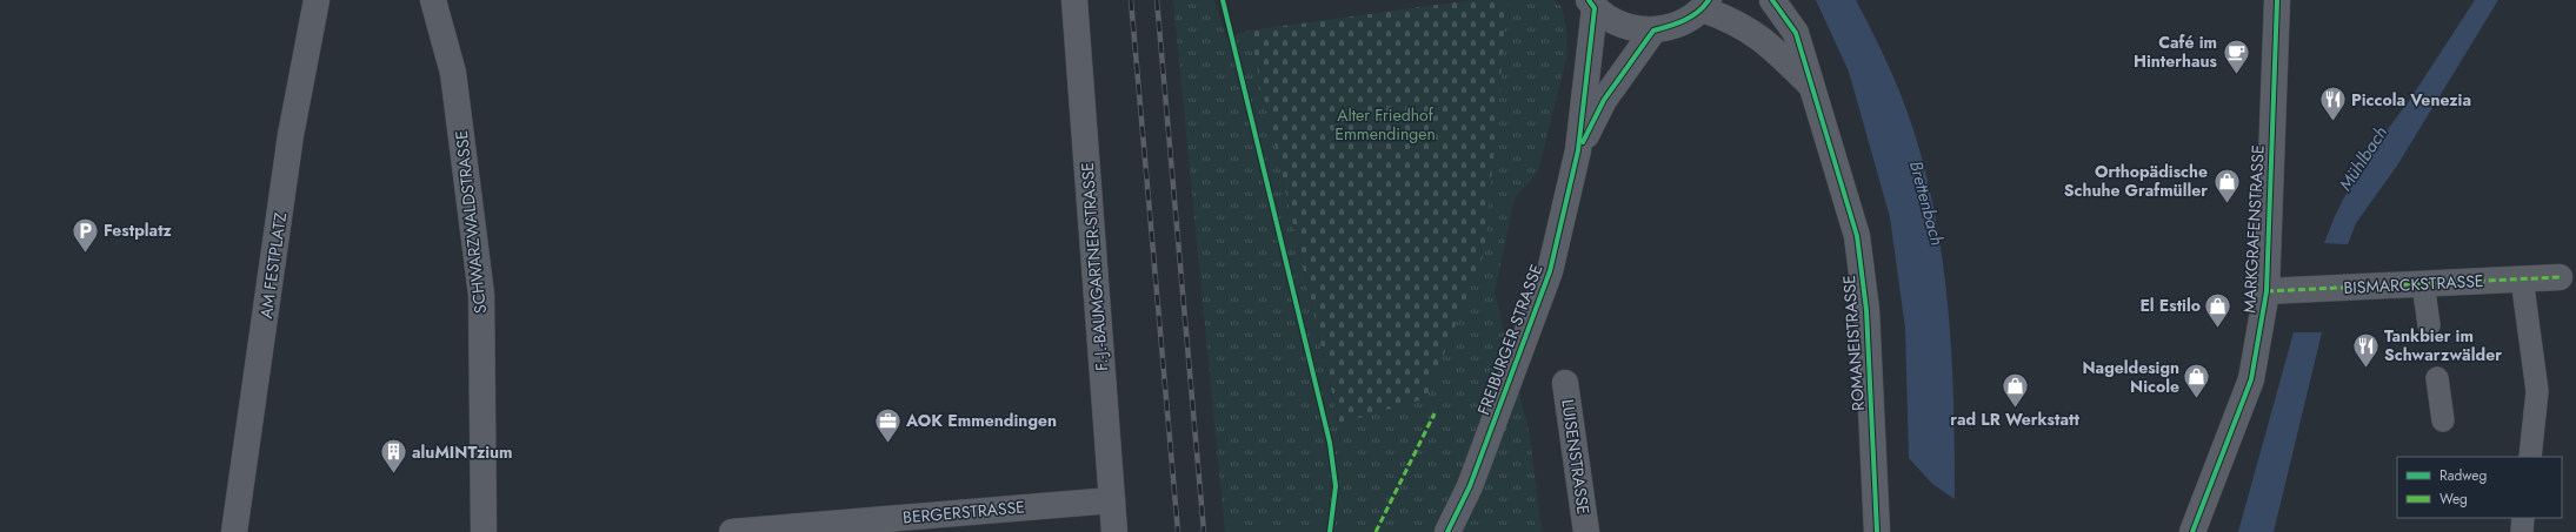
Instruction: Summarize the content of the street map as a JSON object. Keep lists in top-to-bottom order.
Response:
{
  "streets": {
    "street": [
      "SCHWARZWALDSTRASSE",
      "MARKGRAFENSTRASSE",
      "AM FESTPLATZ",
      "F.-J.-BAUMGARTNER-STRASSE",
      "BISMARCKSTRASSE",
      "FREIBURGER STRASSE",
      "ROMANEISTRASSE",
      "LUISENSTRASSE",
      "BERGERSTRASSE"
    ]
  },
  "crossings": [
    ["MARKGRAFENSTRASSE", "BISMARCKSTRASSE"],
    ["F.-J.-BAUMGARTNER-STRASSE", "BERGERSTRASSE"]
  ],
  "water": ["Mühlbach", "Brettenbach"],
  "parks": ["Alter Friedhof Emmendingen"],
  "places": {
    "cafe": ["Café im Hinterhaus"],
    "restaurant": ["Piccola Venezia", "Tankbier im Schwarzwälder"],
    "shop": [
      "Orthopädische Schuhe Grafmüller",
      "El Estilo",
      "Nageldesign Nicole",
      "rad LR Werkstatt"
    ],
    "parking": ["Festplatz"],
    "office": ["AOK Emmendingen"],
    "building": ["aluMINTzium"]
  },
  "legend": ["Radweg", "Weg"]
}
